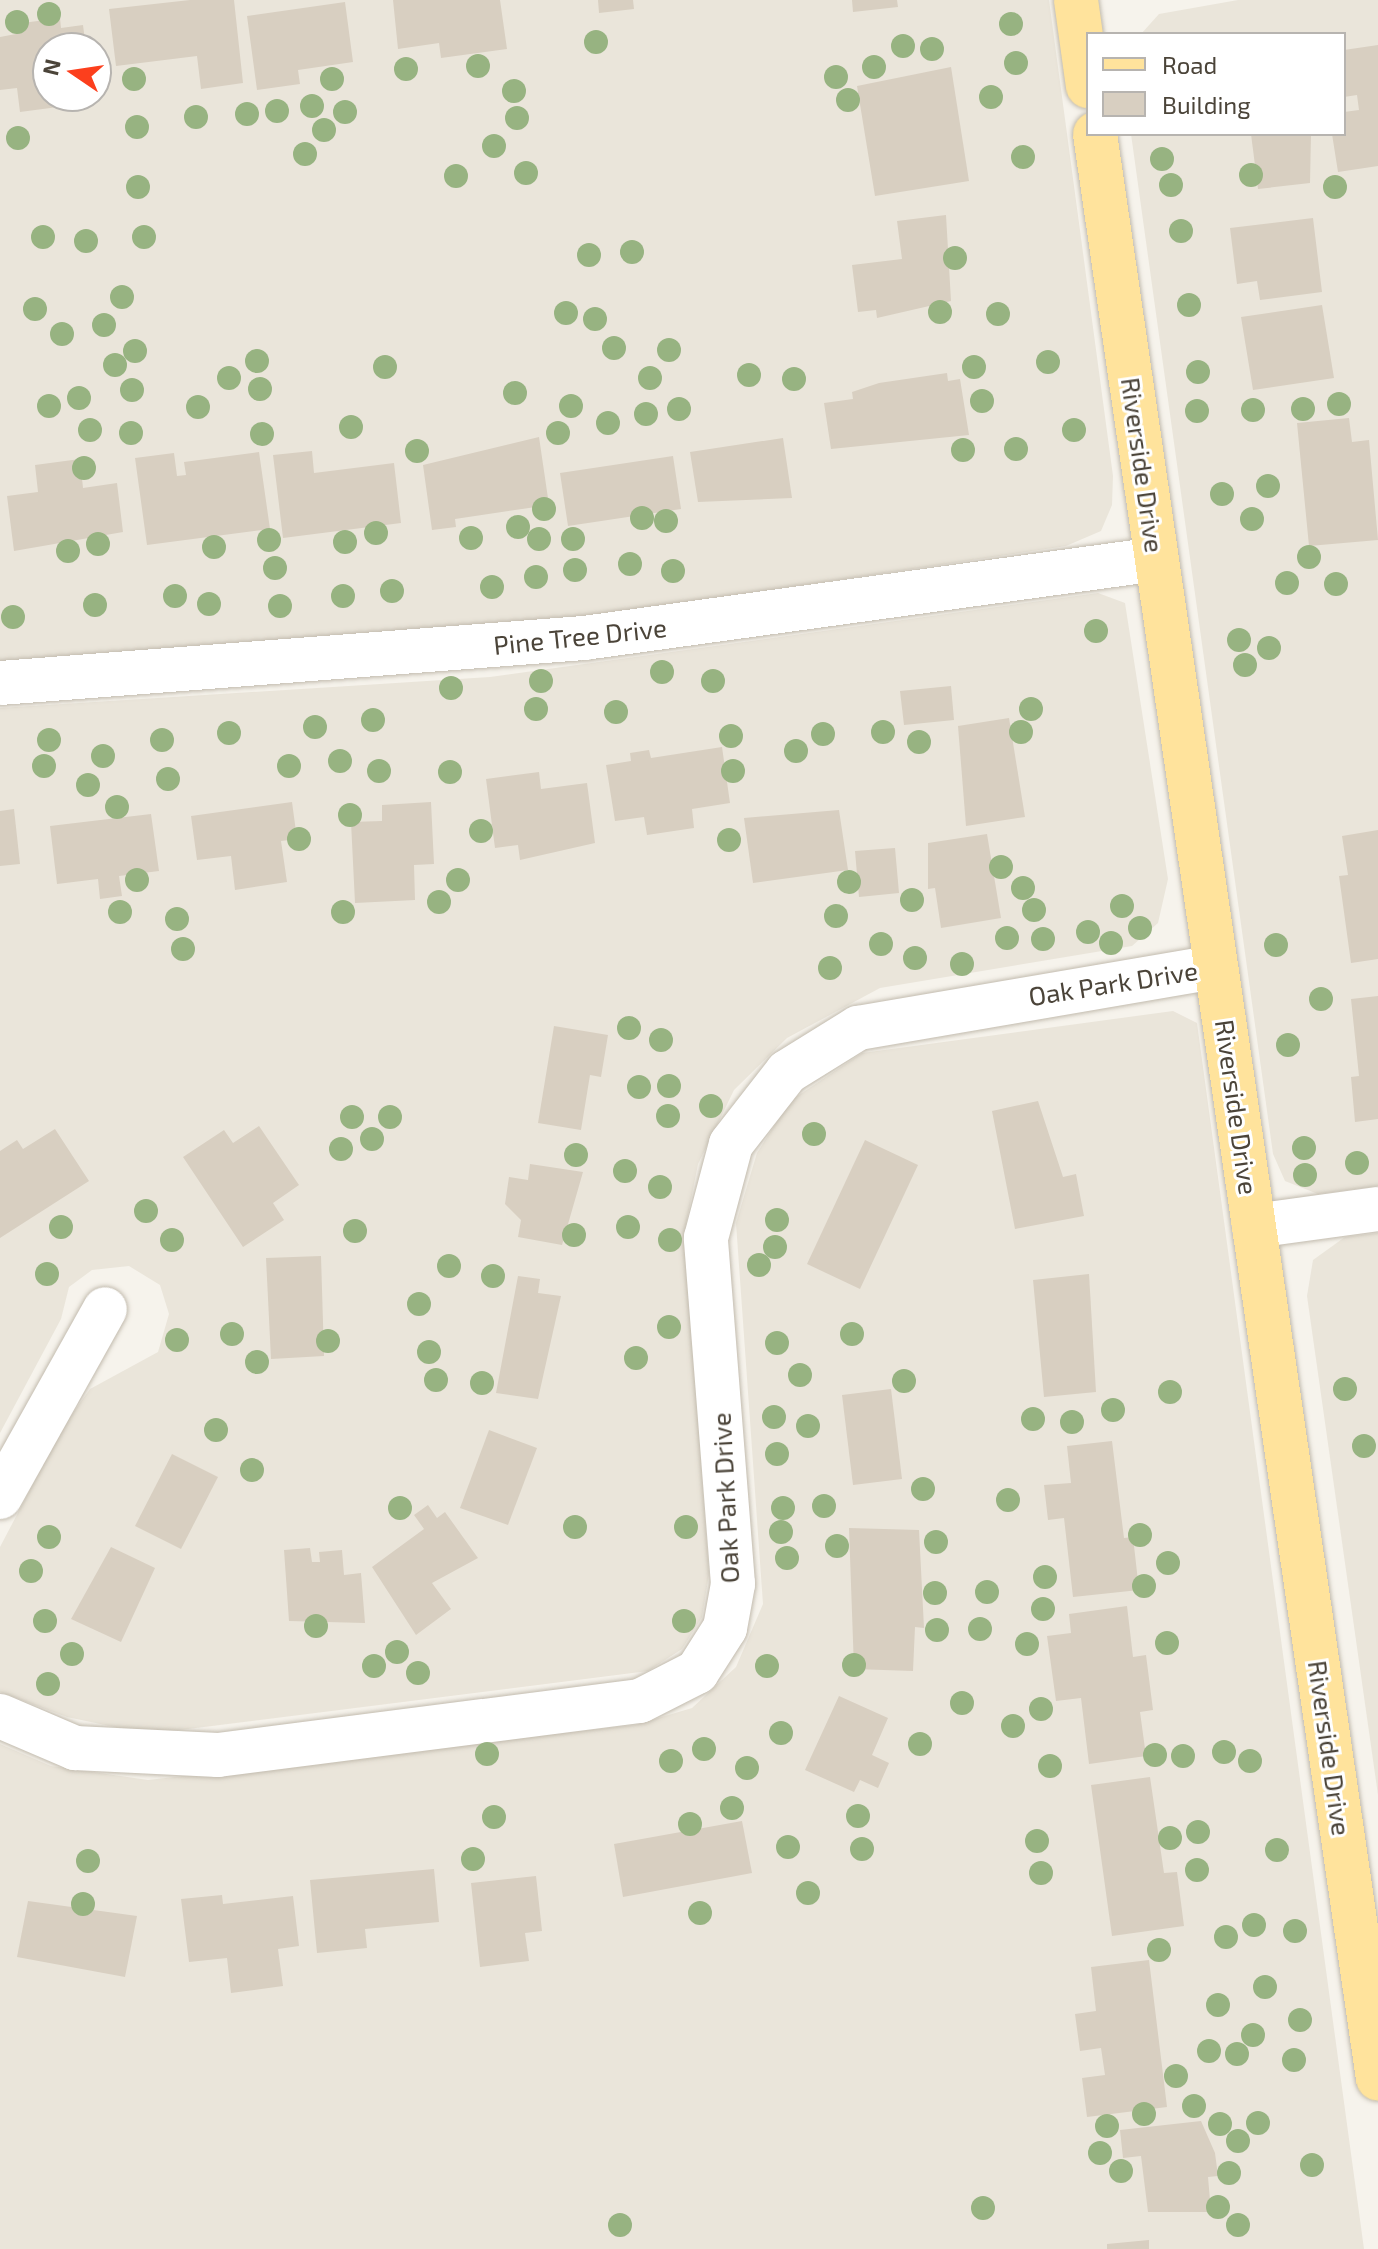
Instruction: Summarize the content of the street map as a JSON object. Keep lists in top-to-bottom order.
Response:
{
  "streets": {
    "main road": ["Riverside Drive"],
    "street": ["Pine Tree Drive", "Oak Park Drive"]
  },
  "crossings": [
    ["Riverside Drive", "Pine Tree Drive"],
    ["Riverside Drive", "Oak Park Drive"]
  ],
  "legend": ["Road", "Building"],
  "north": "left"
}
